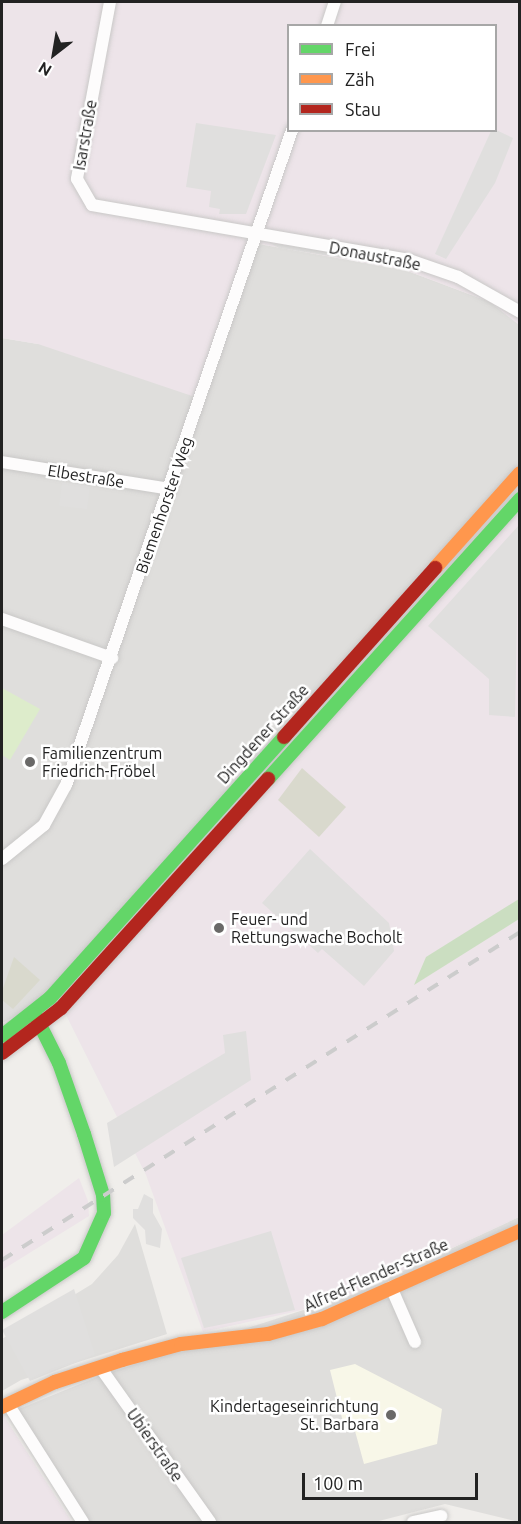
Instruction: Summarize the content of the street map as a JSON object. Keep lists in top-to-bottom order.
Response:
{
  "streets": {
    "main road": ["Dingdener Straße", "Alfred-Flender-Straße"],
    "street": [
      "Isarstraße",
      "Donaustraße",
      "Elbestraße",
      "Biemenhorster Weg",
      "Ubierstraße"
    ]
  },
  "crossings": [
    ["Isarstraße", "Donaustraße"],
    ["Isarstraße", "Biemenhorster Weg"],
    ["Donaustraße", "Biemenhorster Weg"],
    ["Elbestraße", "Biemenhorster Weg"],
    ["Alfred-Flender-Straße", "Ubierstraße"]
  ],
  "places": ["Familienzentrum Friedrich-Fröbel", "Feuer- und Rettungswache Bocholt", "Kindertageseinrichtung St. Barbara"],
  "legend": ["Frei", "Zäh", "Stau"],
  "scale_bar": "100 m",
  "north": "bottom left"
}
